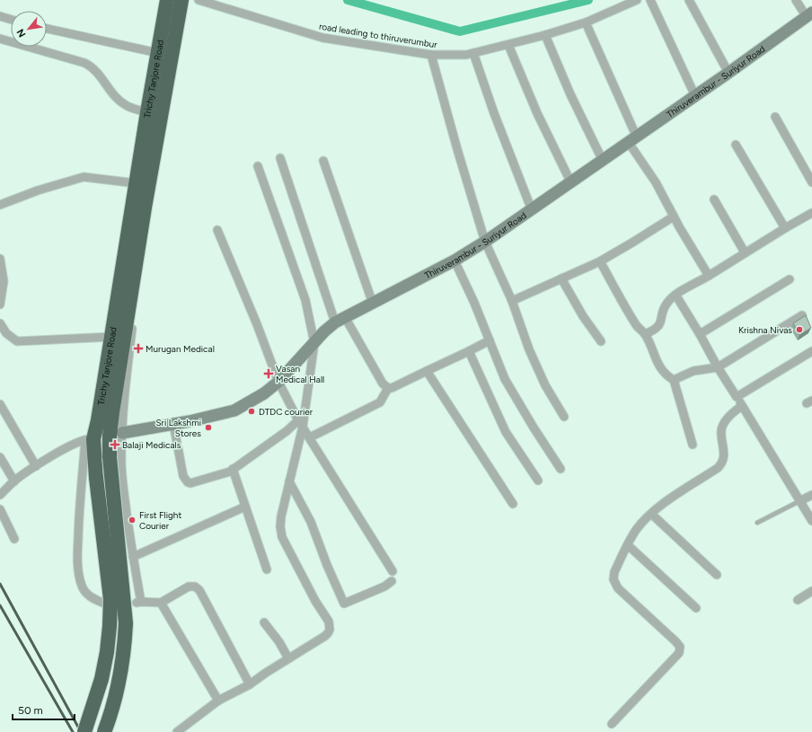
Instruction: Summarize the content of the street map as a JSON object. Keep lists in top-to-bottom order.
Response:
{
  "streets": {
    "highway": ["Trichy Tanjore Road"],
    "main road": ["Thiruverambur - Suriyur Road"],
    "street": ["road leading to thiruverumbur"]
  },
  "places": {
    "other": [
      "Krishna Nivas",
      "DTDC courier",
      "Sri Lakshmi Stores",
      "First Flight Courier"
    ],
    "health": ["Murugan Medical", "Vasan Medical Hall", "Balaji Medicals"]
  },
  "scale_bar": "50 m",
  "north": "bottom left"
}
